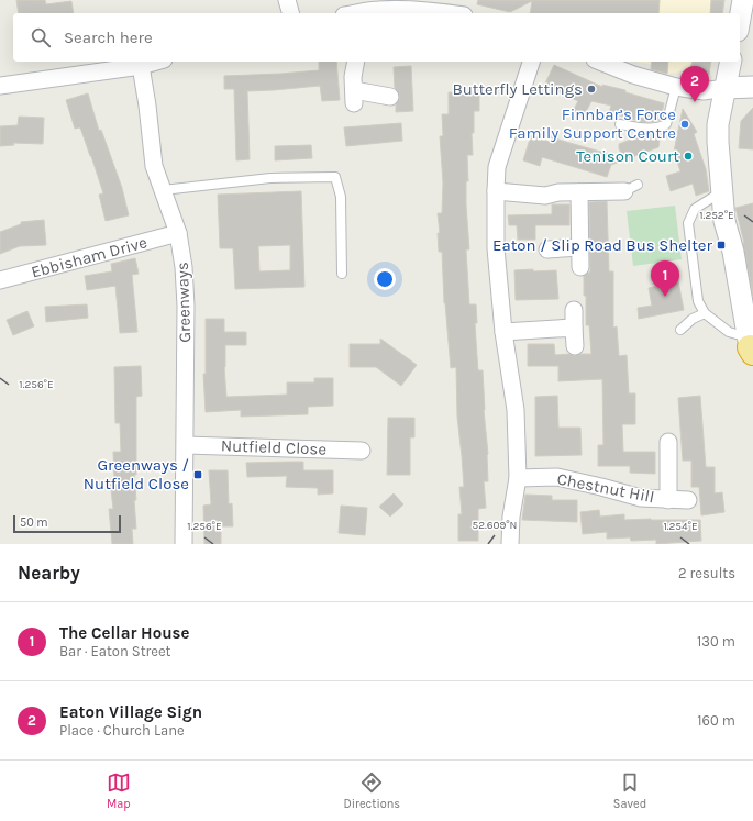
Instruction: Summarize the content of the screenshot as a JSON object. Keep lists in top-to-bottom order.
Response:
{
  "streets": {
    "street": [
      "Ebbisham Drive",
      "Greenways",
      "Nutfield Close",
      "Chestnut Hill"
    ]
  },
  "crossings": [
    ["Ebbisham Drive", "Greenways"],
    ["Greenways", "Nutfield Close"]
  ],
  "places": {
    "other": ["Butterfly Lettings", "Finnbar’s Force Family Support Centre", "Tenison Court"],
    "transit": ["Eaton / Slip Road Bus Shelter", "Greenways / Nutfield Close"]
  },
  "scale_bar": "50 m",
  "page": {
    "search": "Search here",
    "pins": ["2", "1"],
    "scale": "50 m",
    "heading": ["Nearby", "2 results"],
    "list": [
      {
        "mark": "1",
        "name": "The Cellar House",
        "note": "Bar · Eaton Street",
        "value": "130 m"
      },
      {
        "mark": "2",
        "name": "Eaton Village Sign",
        "note": "Place · Church Lane",
        "value": "160 m"
      }
    ],
    "nav": ["Map", "Directions", "Saved"]
  },
  "coordinates": [
    "1.252°E",
    "1.256°E",
    "52.609°N",
    "1.254°E"
  ]
}
